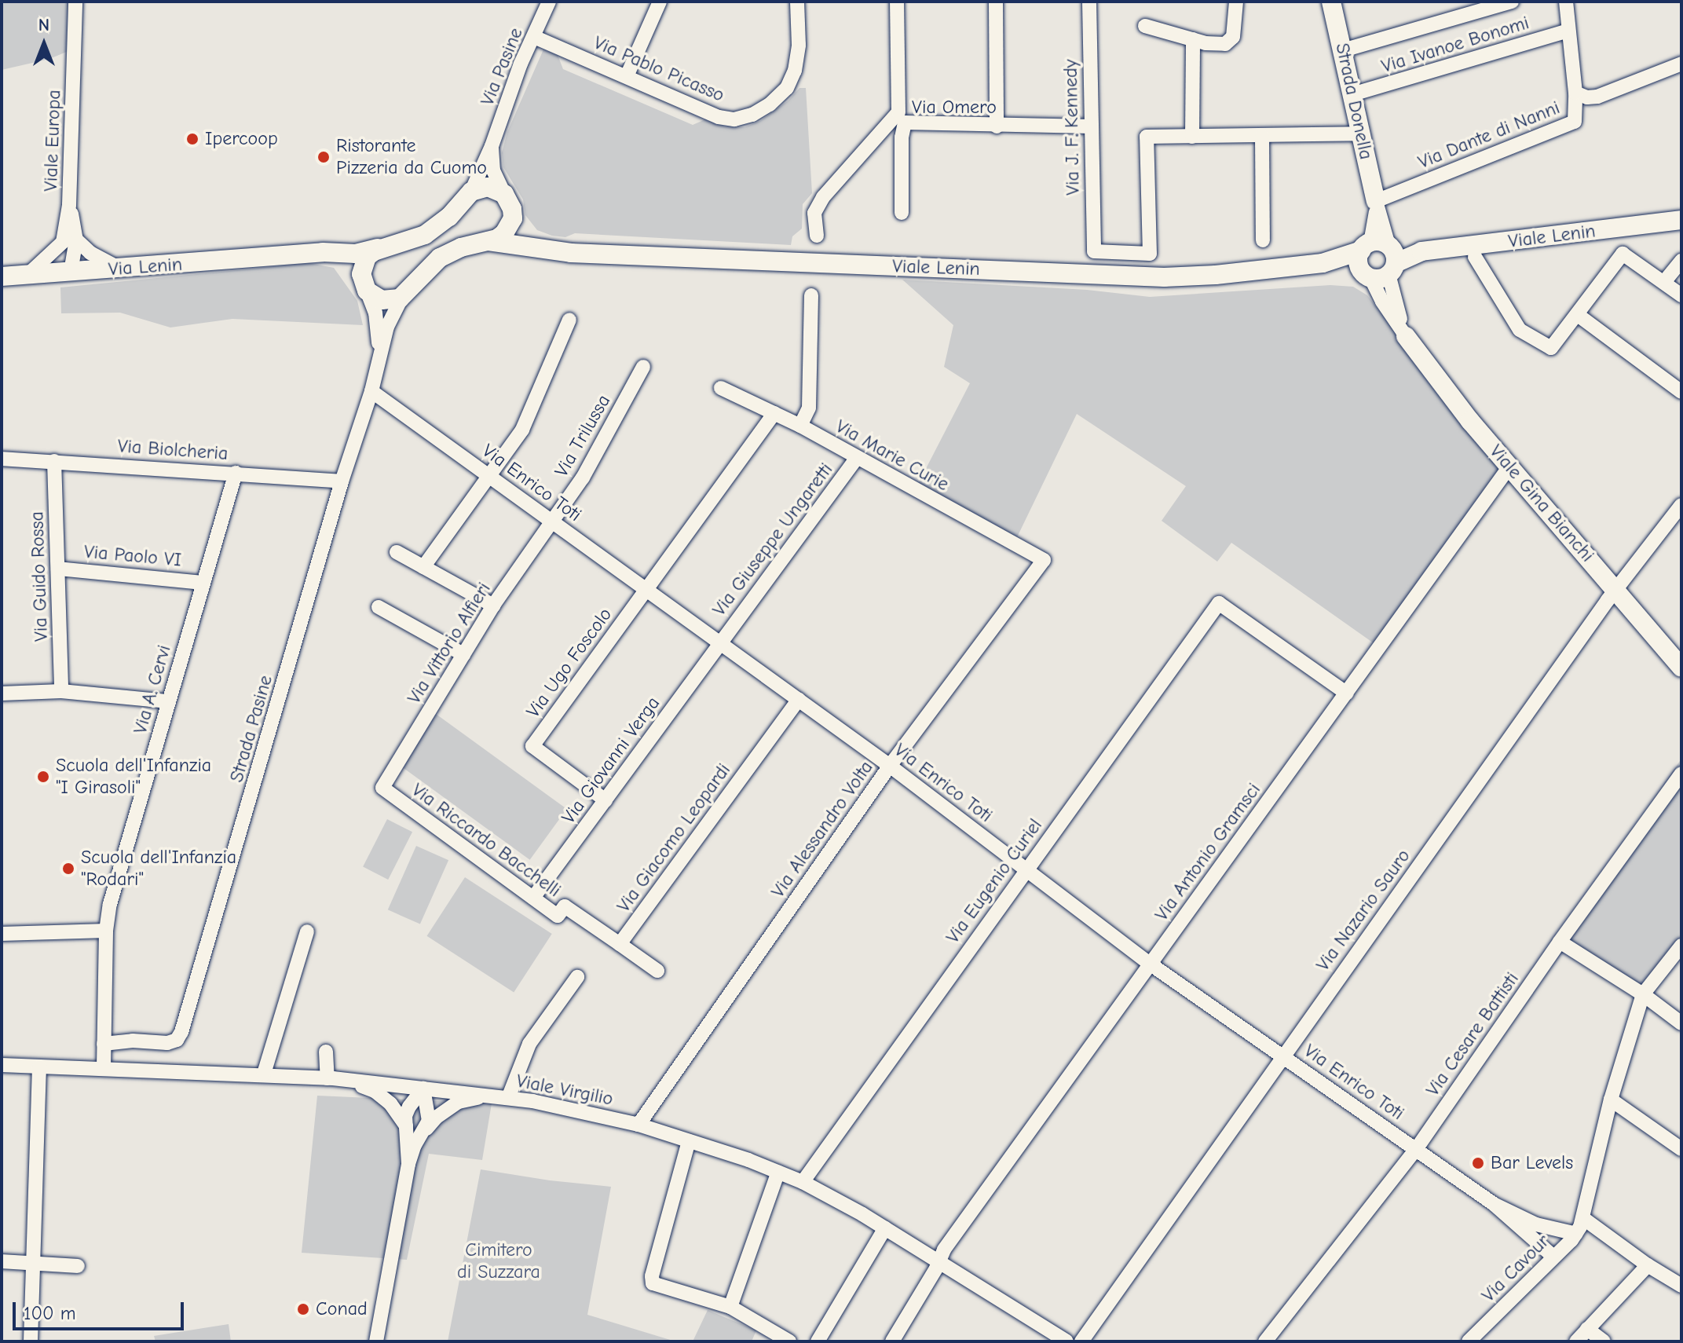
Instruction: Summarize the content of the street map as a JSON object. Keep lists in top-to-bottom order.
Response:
{
  "streets": {
    "main road": [
      "Strada Donella",
      "Viale Lenin",
      "Via Lenin",
      "Viale Gina Bianchi"
    ],
    "street": [
      "Via Ivanoe Bonomi",
      "Via Pasine",
      "Via Pablo Picasso",
      "Via Omero",
      "Via J. F. Kennedy",
      "Via Dante di Nanni",
      "Viale Europa",
      "Via Trilussa",
      "Via Biolcheria",
      "Via Marie Curie",
      "Via Enrico Toti",
      "Via Giuseppe Ungaretti",
      "Via Paolo VI",
      "Via Guido Rossa",
      "Via Vittorio Alfieri",
      "Via Ugo Foscolo",
      "Via A. Cervi",
      "Strada Pasine",
      "Via Giovanni Verga",
      "Via Alessandro Volta",
      "Via Giacomo Leopardi",
      "Via Riccardo Bacchelli",
      "Via Antonio Gramsci",
      "Via Eugenio Curiel",
      "Via Nazario Sauro",
      "Via Cesare Battisti",
      "Viale Virgilio",
      "Via Cavour"
    ]
  },
  "crossings": [
    ["Via Ivanoe Bonomi", "Strada Donella"],
    ["Via Ivanoe Bonomi", "Via Dante di Nanni"],
    ["Via Pasine", "Via Pablo Picasso"],
    ["Via Pasine", "Via Lenin"],
    ["Strada Donella", "Via Dante di Nanni"],
    ["Via Omero", "Via J. F. Kennedy"],
    ["Via Trilussa", "Via Enrico Toti"],
    ["Via Trilussa", "Via Vittorio Alfieri"],
    ["Via Biolcheria", "Via Guido Rossa"],
    ["Via Biolcheria", "Via A. Cervi"],
    ["Via Biolcheria", "Strada Pasine"],
    ["Via Marie Curie", "Via Giuseppe Ungaretti"],
    ["Via Marie Curie", "Via Alessandro Volta"],
    ["Via Enrico Toti", "Via Giuseppe Ungaretti"],
    ["Via Enrico Toti", "Via Vittorio Alfieri"],
    ["Via Enrico Toti", "Via Ugo Foscolo"],
    ["Via Enrico Toti", "Strada Pasine"],
    ["Via Enrico Toti", "Via Giovanni Verga"],
    ["Via Enrico Toti", "Via Alessandro Volta"],
    ["Via Enrico Toti", "Via Giacomo Leopardi"],
    ["Via Enrico Toti", "Via Antonio Gramsci"],
    ["Via Enrico Toti", "Via Eugenio Curiel"],
    ["Via Enrico Toti", "Via Nazario Sauro"],
    ["Via Enrico Toti", "Via Cesare Battisti"],
    ["Via Enrico Toti", "Via Cavour"],
    ["Viale Gina Bianchi", "Via Antonio Gramsci"],
    ["Viale Gina Bianchi", "Via Nazario Sauro"],
    ["Via Giuseppe Ungaretti", "Via Giovanni Verga"],
    ["Via Paolo VI", "Via Guido Rossa"],
    ["Via Paolo VI", "Via A. Cervi"],
    ["Via Vittorio Alfieri", "Via Riccardo Bacchelli"],
    ["Via Ugo Foscolo", "Via Giovanni Verga"],
    ["Via A. Cervi", "Strada Pasine"],
    ["Via A. Cervi", "Viale Virgilio"],
    ["Via Giovanni Verga", "Via Riccardo Bacchelli"],
    ["Via Alessandro Volta", "Viale Virgilio"],
    ["Via Giacomo Leopardi", "Via Riccardo Bacchelli"],
    ["Via Antonio Gramsci", "Via Eugenio Curiel"],
    ["Via Antonio Gramsci", "Viale Virgilio"],
    ["Via Eugenio Curiel", "Viale Virgilio"]
  ],
  "parks": ["Cimitero di Suzzara"],
  "places": [
    "Ipercoop",
    "Ristorante Pizzeria da Cuomo",
    "Scuola dell'Infanzia \"I Girasoli\"",
    "Scuola dell'Infanzia \"Rodari\"",
    "Bar Levels",
    "Conad"
  ],
  "scale_bar": "100 m",
  "north": "top"
}
